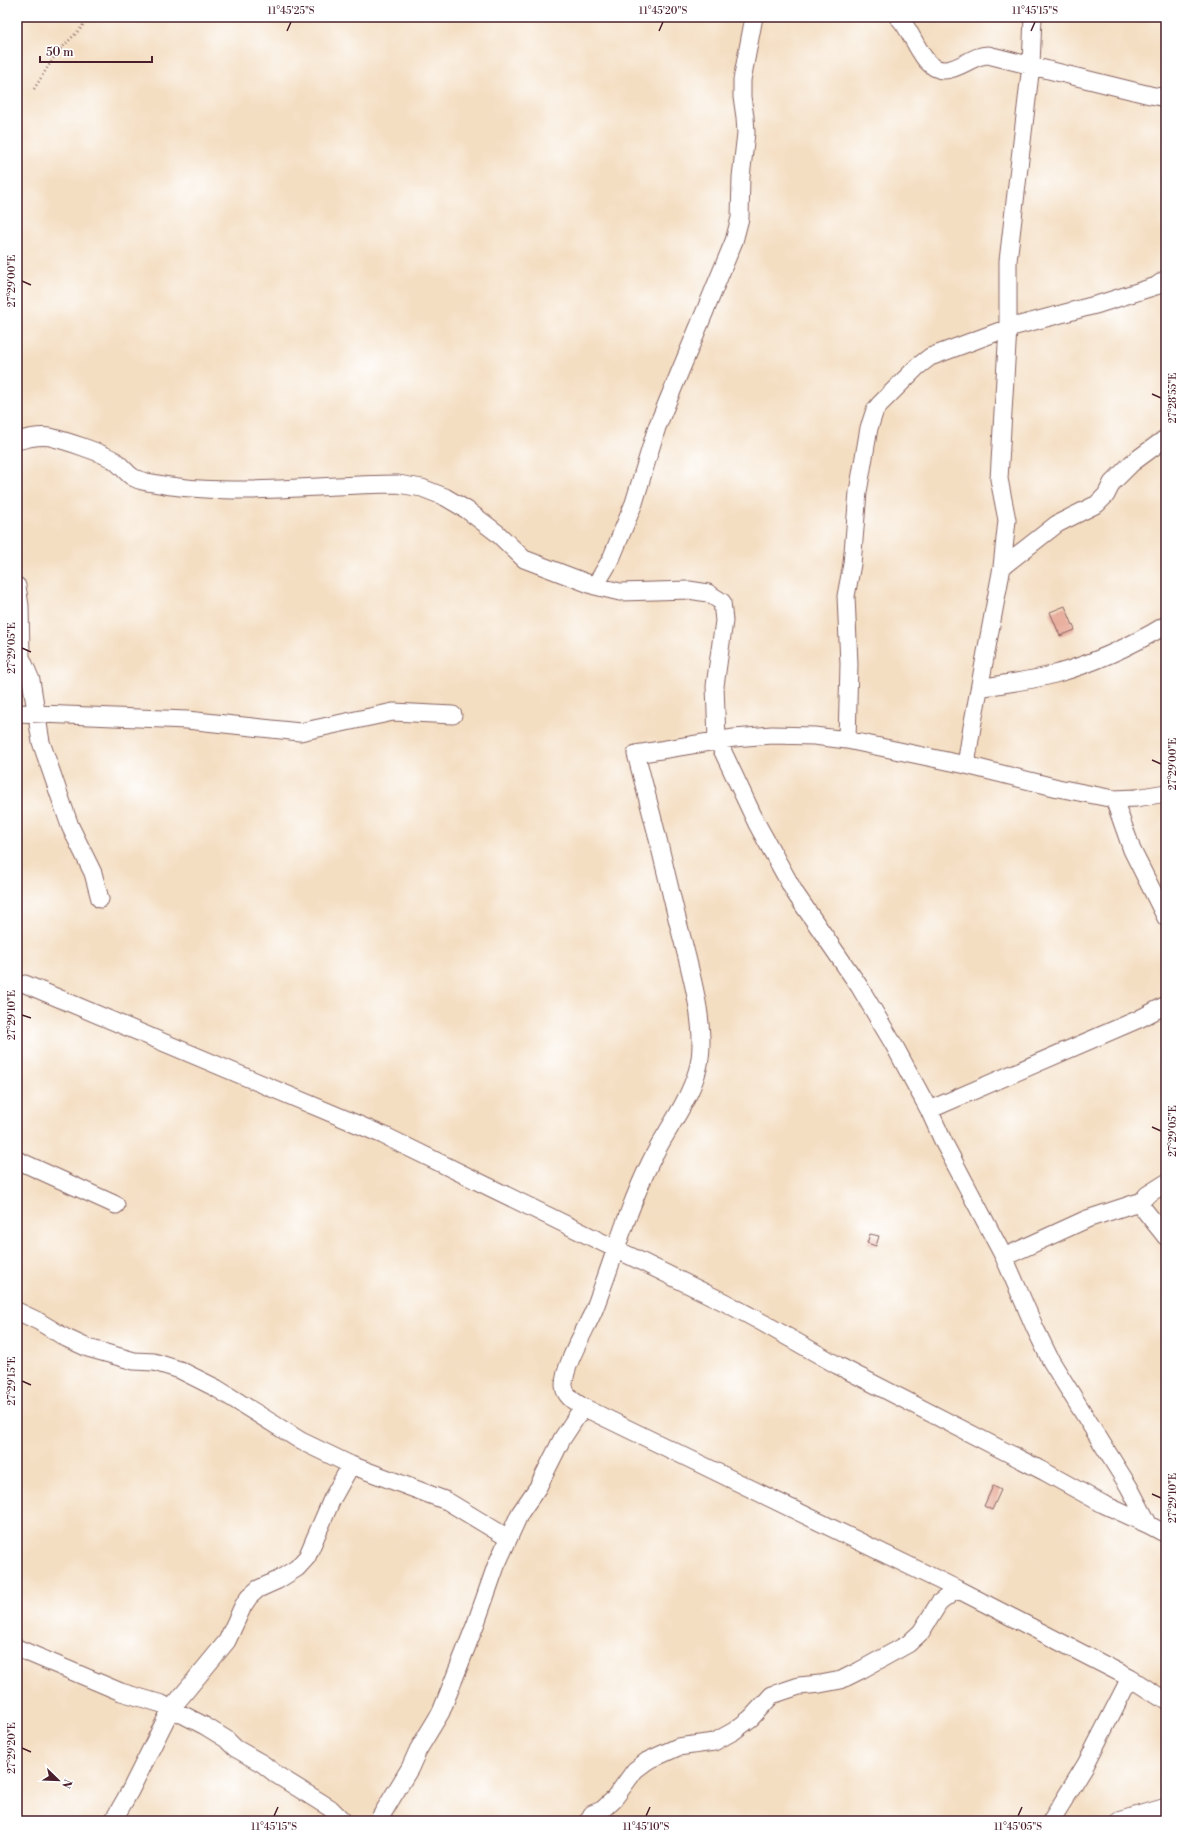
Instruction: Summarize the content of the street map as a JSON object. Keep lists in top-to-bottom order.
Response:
{
  "scale_bar": "50 m",
  "north": "bottom right",
  "coordinates": [
    "11°45'25\"S",
    "11°45'20\"S",
    "11°45'15\"S",
    "27°29'00\"E",
    "27°28'55\"E",
    "27°29'05\"E",
    "27°29'10\"E",
    "27°29'15\"E",
    "27°29'20\"E",
    "11°45'10\"S",
    "11°45'05\"S"
  ]
}
